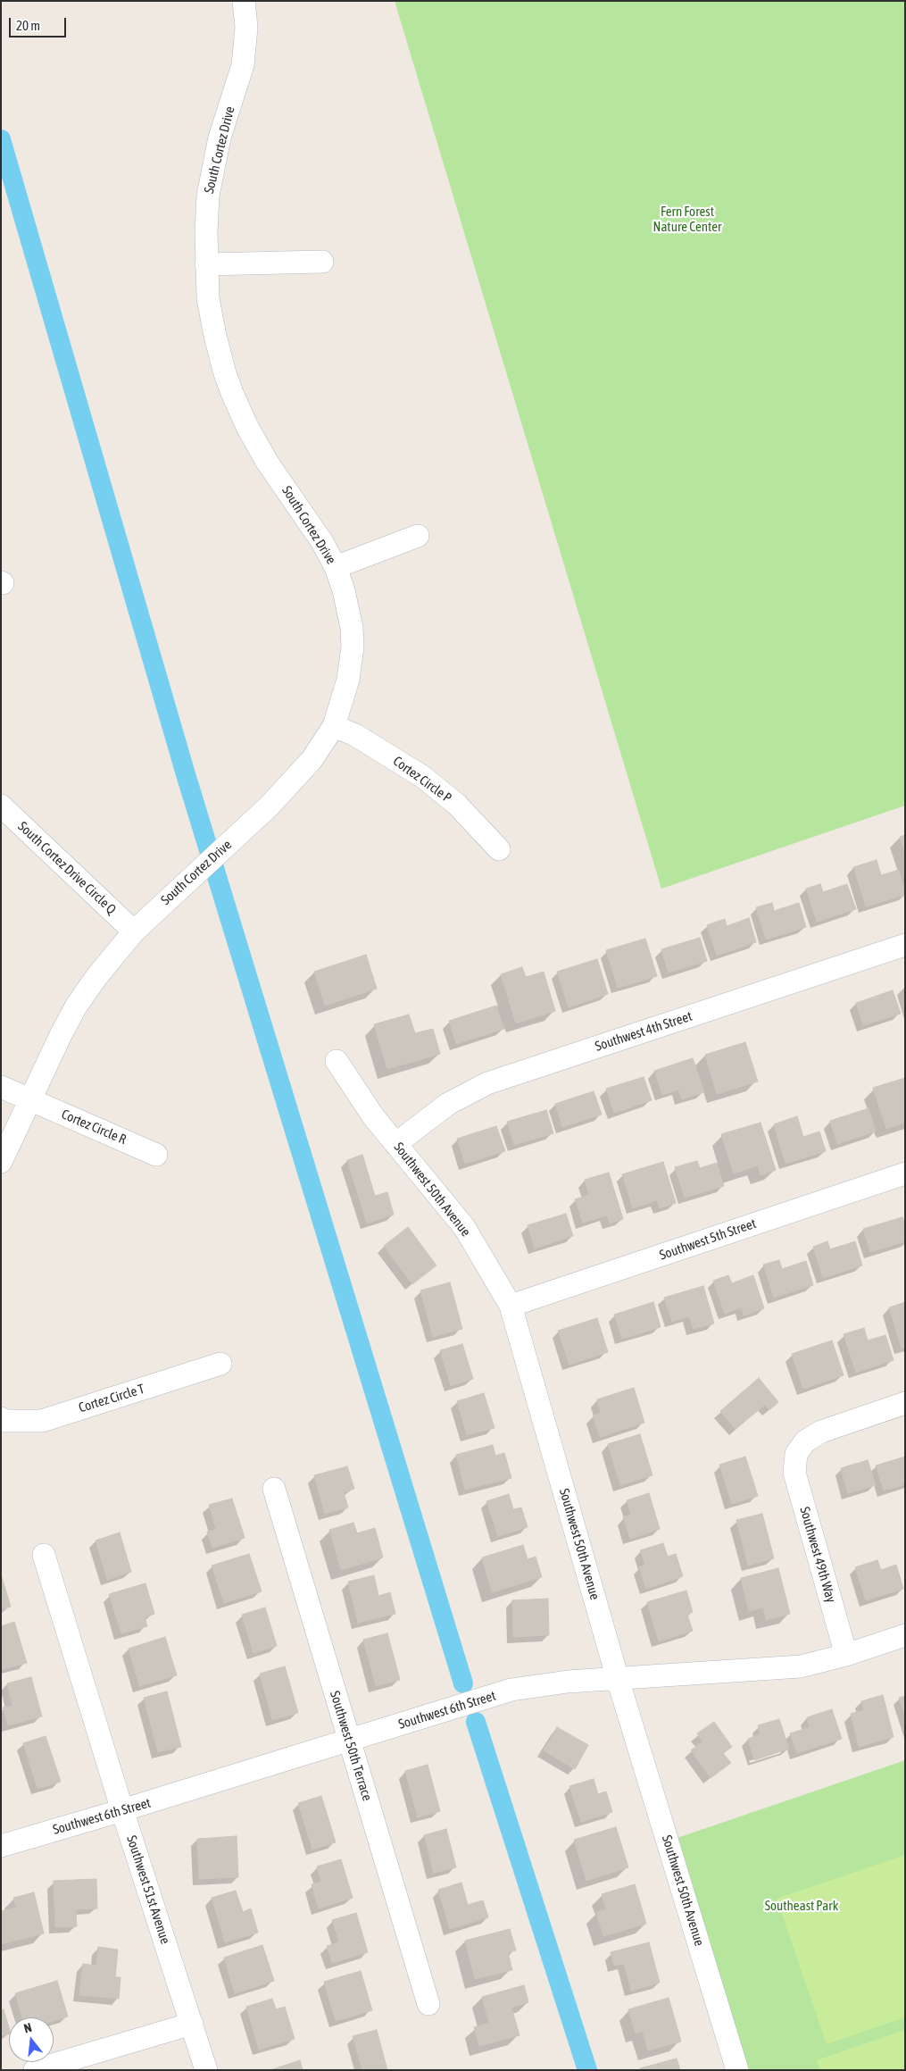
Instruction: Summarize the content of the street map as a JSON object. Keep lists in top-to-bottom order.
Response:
{
  "streets": {
    "street": [
      "South Cortez Drive",
      "Cortez Circle P",
      "South Cortez Drive Circle Q",
      "Southwest 4th Street",
      "Cortez Circle R",
      "Southwest 50th Avenue",
      "Southwest 5th Street",
      "Cortez Circle T",
      "Southwest 49th Way",
      "Southwest 6th Street",
      "Southwest 50th Terrace",
      "Southwest 51st Avenue"
    ]
  },
  "crossings": [
    ["South Cortez Drive", "Cortez Circle P"],
    ["South Cortez Drive", "South Cortez Drive Circle Q"],
    ["South Cortez Drive", "Cortez Circle R"],
    ["Southwest 4th Street", "Southwest 50th Avenue"],
    ["Southwest 50th Avenue", "Southwest 5th Street"],
    ["Southwest 50th Avenue", "Southwest 6th Street"],
    ["Southwest 49th Way", "Southwest 6th Street"],
    ["Southwest 6th Street", "Southwest 50th Terrace"],
    ["Southwest 6th Street", "Southwest 51st Avenue"]
  ],
  "parks": ["Fern Forest Nature Center", "Southeast Park"],
  "scale_bar": "20 m",
  "north": "top"
}
